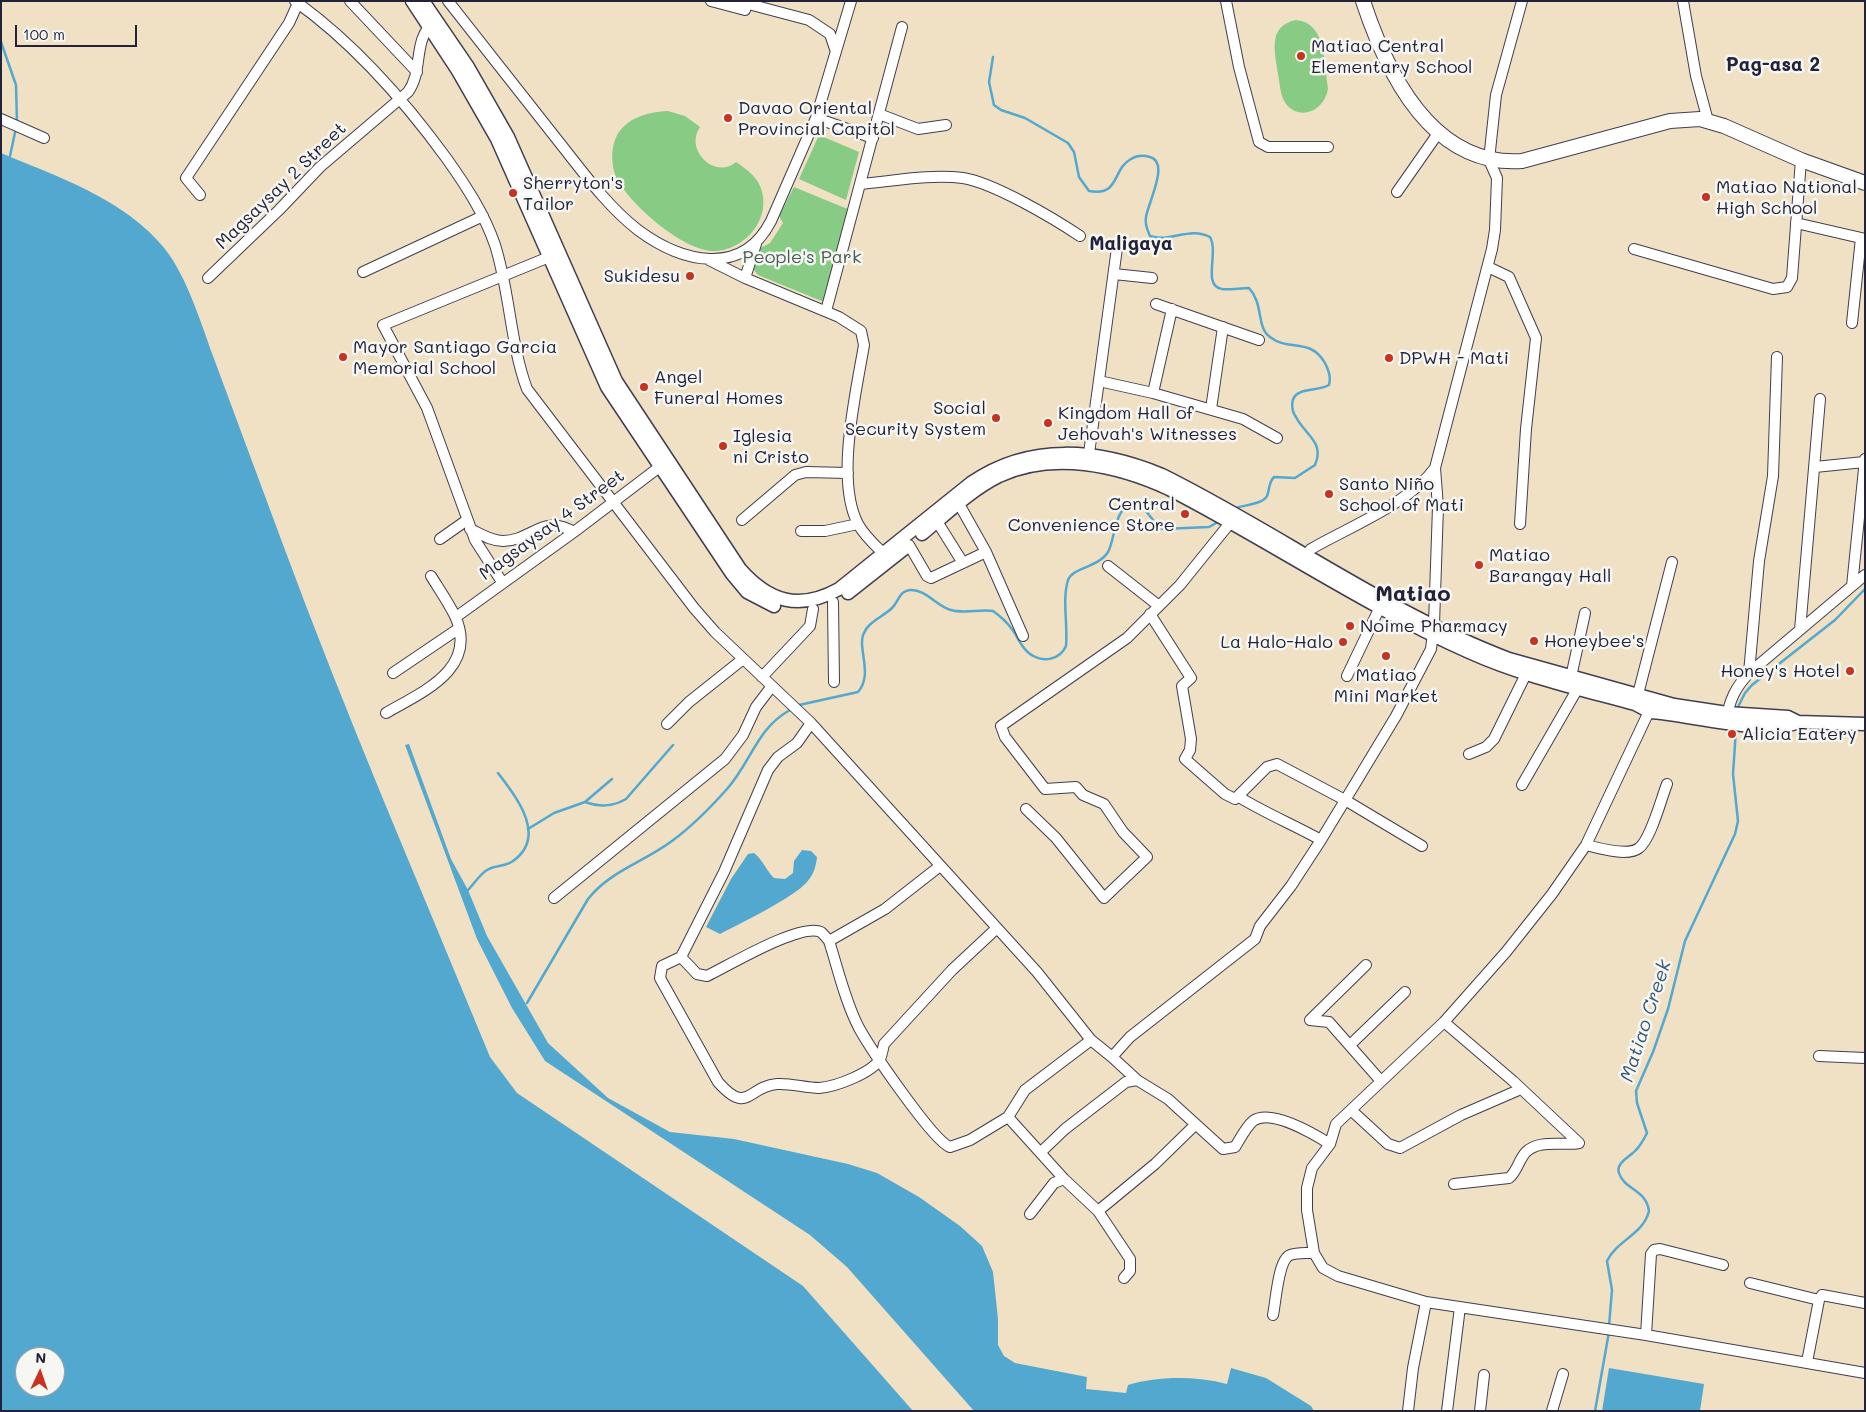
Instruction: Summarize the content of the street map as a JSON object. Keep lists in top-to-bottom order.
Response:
{
  "streets": {
    "street": ["Magsaysay 2 Street", "Magsaysay 4 Street"]
  },
  "districts": ["Pag-asa 2", "Maligaya", "Matiao"],
  "water": ["Matiao Creek"],
  "parks": ["People's Park"],
  "places": [
    "Matiao Central Elementary School",
    "Davao Oriental Provincial Capitol",
    "Sherryton's Tailor",
    "Matiao National High School",
    "Sukidesu",
    "Mayor Santiago Garcia Memorial School",
    "DPWH - Mati",
    "Angel Funeral Homes",
    "Social Security System",
    "Kingdom Hall of Jehovah's Witnesses",
    "Iglesia ni Cristo",
    "Santo Niño School of Mati",
    "Central Convenience Store",
    "Matiao Barangay Hall",
    "Noime Pharmacy",
    "Honeybee's",
    "La Halo-Halo",
    "Matiao Mini Market",
    "Honey's Hotel",
    "Alicia Eatery"
  ],
  "scale_bar": "100 m",
  "north": "top"
}
